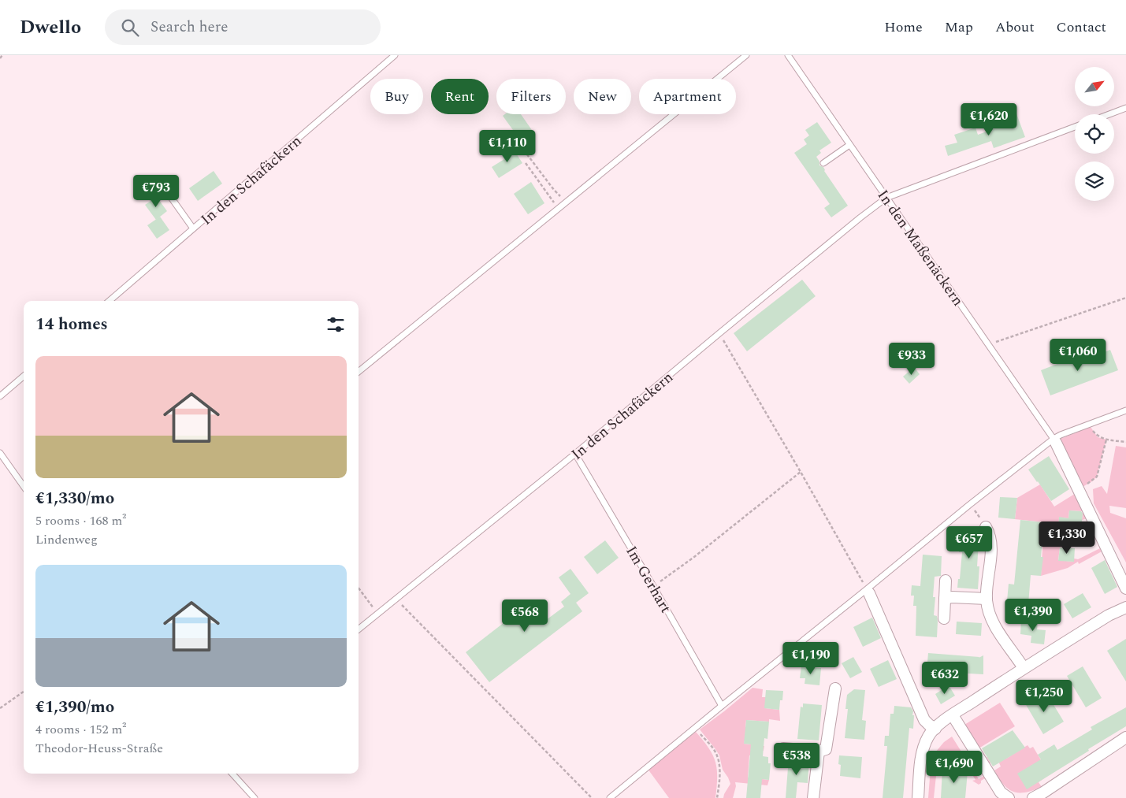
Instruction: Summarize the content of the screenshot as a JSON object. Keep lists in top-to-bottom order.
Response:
{
  "streets": {
    "lane": ["In den Schafäckern", "In den Maßenäckern", "Im Gerhart"]
  },
  "crossings": [
    ["In den Schafäckern", "In den Maßenäckern"],
    ["In den Schafäckern", "Im Gerhart"]
  ],
  "north": "top right",
  "page": {
    "header": "Dwello",
    "search": "Search here",
    "nav": [
      "Home",
      "Map",
      "About",
      "Contact"
    ],
    "chip": [
      "Buy",
      "Rent",
      "Filters",
      "New",
      "Apartment"
    ],
    "price": [
      "€1,620",
      "€1,110",
      "€793",
      "€1,060",
      "€933",
      "€1,330",
      "€657",
      "€1,390",
      "€568",
      "€1,190",
      "€632",
      "€1,250",
      "€538",
      "€1,690"
    ],
    "heading": "14 homes",
    "list": [
      {
        "name": "€1,330/mo",
        "note": "5 rooms · 168 m² · Lindenweg"
      },
      {
        "name": "€1,390/mo",
        "note": "4 rooms · 152 m² · Theodor-Heuss-Straße"
      }
    ]
  }
}
